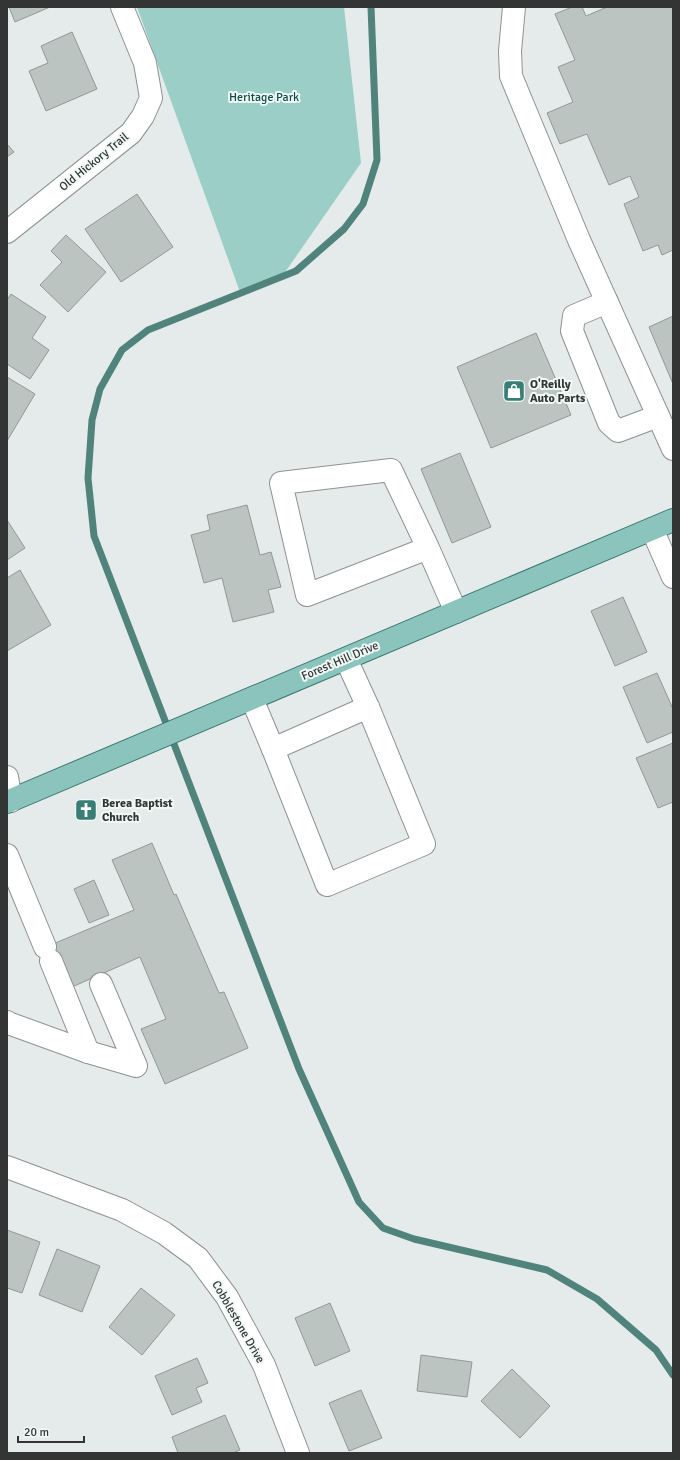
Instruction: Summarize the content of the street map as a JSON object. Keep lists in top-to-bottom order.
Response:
{
  "streets": {
    "main road": ["Forest Hill Drive"],
    "street": ["Old Hickory Trail", "Cobblestone Drive"]
  },
  "parks": ["Heritage Park"],
  "places": {
    "shop": ["O'Reilly Auto Parts"],
    "church": ["Berea Baptist Church"]
  },
  "scale_bar": "20 m"
}
